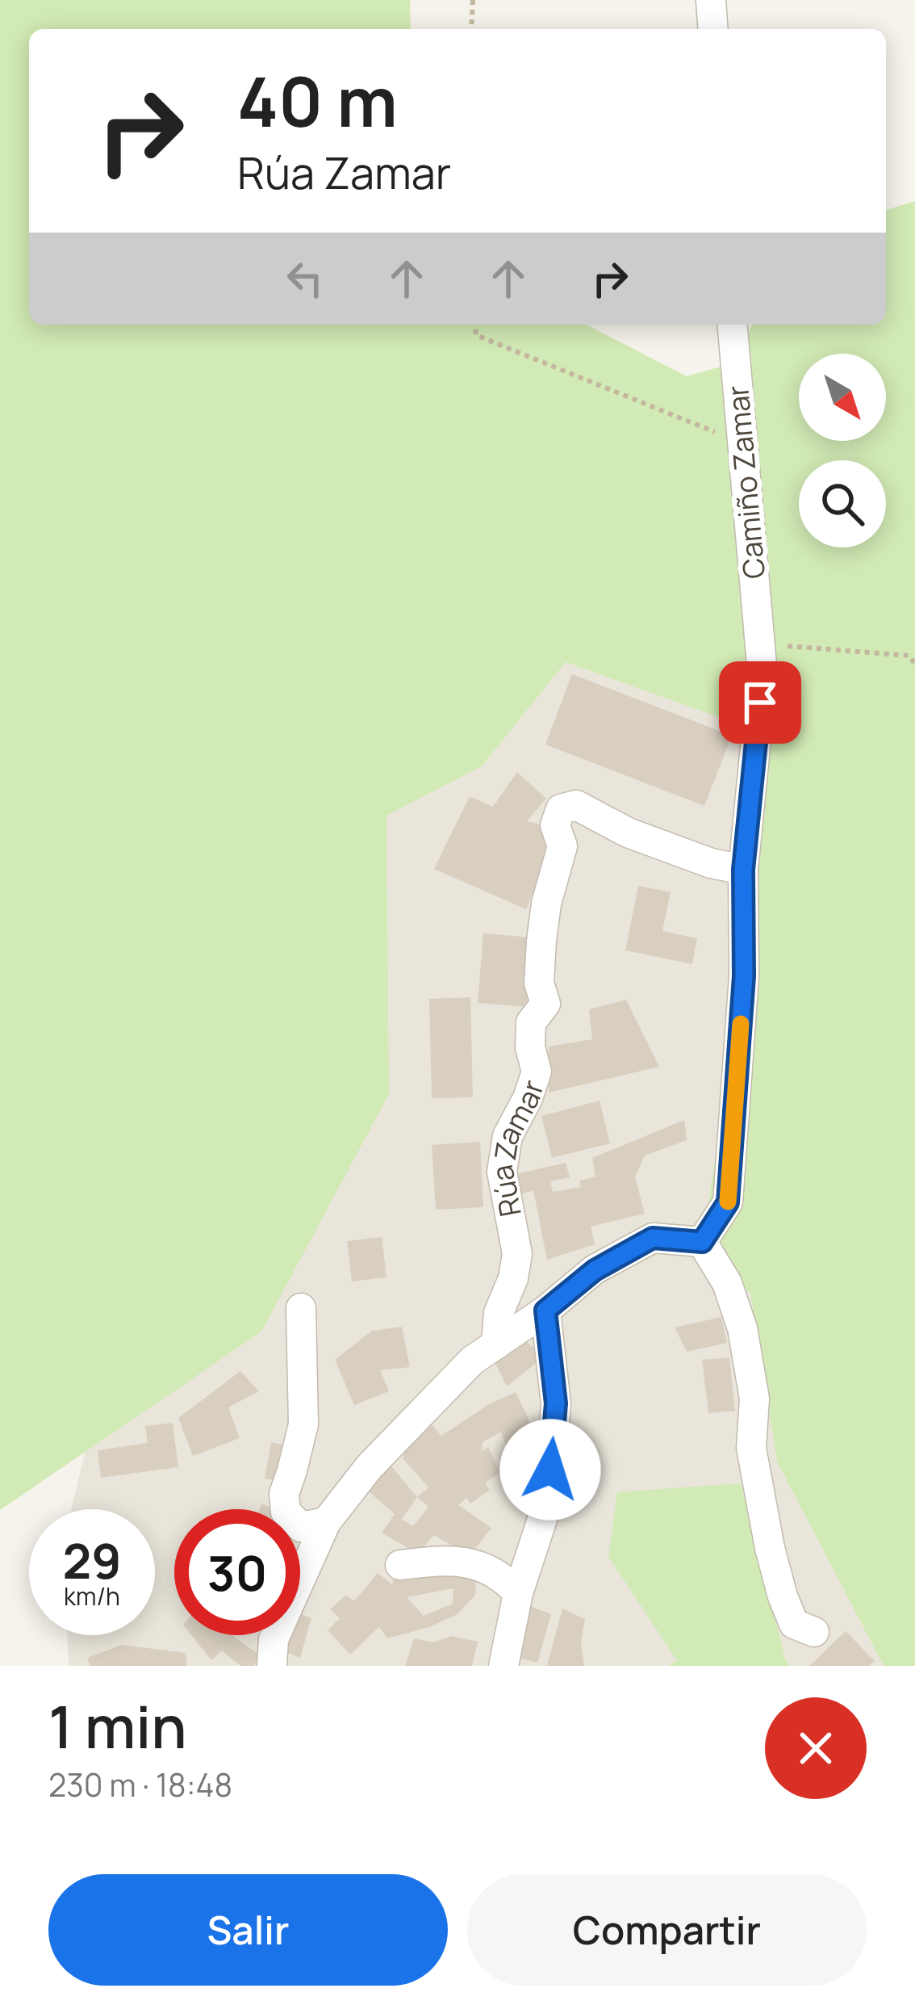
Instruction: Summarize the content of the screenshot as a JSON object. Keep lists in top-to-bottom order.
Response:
{
  "streets": {
    "street": ["Camiño Zamar", "Rúa Zamar"]
  },
  "north": "bottom right",
  "page": {
    "turn": ["40 m", "Rúa Zamar"],
    "speed": "29 km/h",
    "limit": "30",
    "heading": ["1 min", "230 m · 18:48"],
    "buttons": ["Salir", "Compartir"]
  }
}
